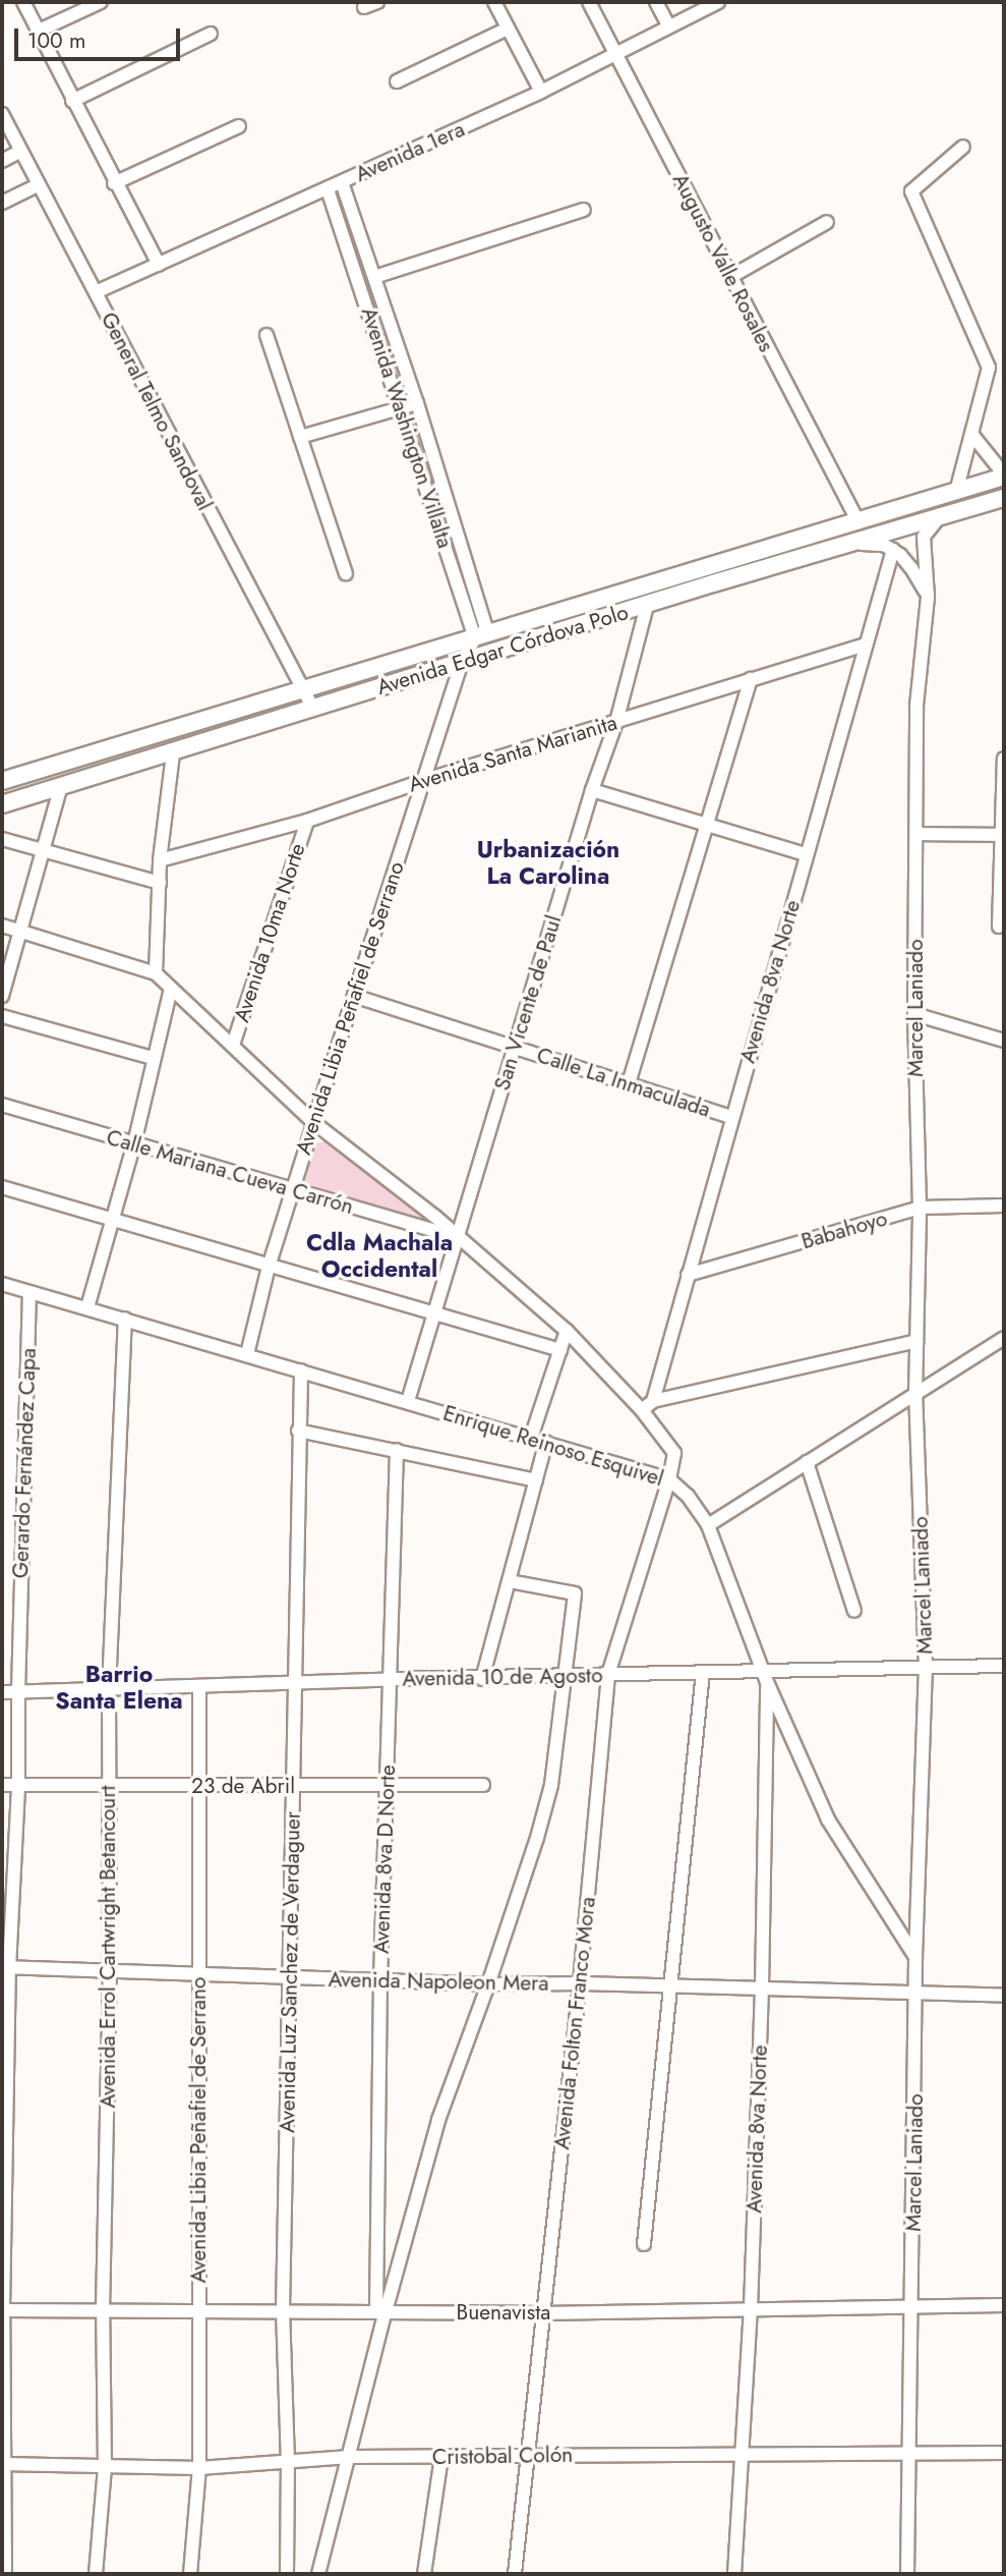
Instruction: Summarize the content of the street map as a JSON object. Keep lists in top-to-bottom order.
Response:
{
  "streets": {
    "main road": ["Avenida Edgar Córdova Polo"],
    "street": [
      "Avenida 1era",
      "Augusto Valle Rosales",
      "General Telmo Sandoval",
      "Avenida Washington Villalta",
      "Avenida Santa Marianita",
      "Avenida 10ma Norte",
      "Avenida 8va Norte",
      "San Vicente de Paul",
      "Avenida Libia Peñafiel de Serrano",
      "Marcel Laniado",
      "Calle La Inmaculada",
      "Calle Mariana Cueva Carrón",
      "Babahoyo",
      "Enrique Reinoso Esquivel",
      "Gerardo Fernández Capa",
      "Avenida 10 de Agosto",
      "23 de Abril",
      "Avenida 8va D Norte",
      "Avenida Errol Cartwright Betancourt",
      "Avenida Luz Sanchez de Verdaguer",
      "Avenida Napoleon Mera",
      "Avenida Folton Franco Mora",
      "Buenavista",
      "Cristobal Colón"
    ]
  },
  "crossings": [
    ["Avenida 1era", "Augusto Valle Rosales"],
    ["Avenida 1era", "General Telmo Sandoval"],
    ["Avenida 1era", "Avenida Washington Villalta"],
    ["Augusto Valle Rosales", "Avenida Edgar Córdova Polo"],
    ["General Telmo Sandoval", "Avenida Edgar Córdova Polo"],
    ["Avenida Washington Villalta", "Avenida Edgar Córdova Polo"],
    ["Avenida Edgar Córdova Polo", "San Vicente de Paul"],
    ["Avenida Edgar Córdova Polo", "Avenida Libia Peñafiel de Serrano"],
    ["Avenida Edgar Córdova Polo", "Marcel Laniado"],
    ["Avenida Santa Marianita", "Avenida 10ma Norte"],
    ["Avenida Santa Marianita", "Avenida 8va Norte"],
    ["Avenida Santa Marianita", "San Vicente de Paul"],
    ["Avenida Santa Marianita", "Avenida Libia Peñafiel de Serrano"],
    ["Avenida 10ma Norte", "Avenida Folton Franco Mora"],
    ["Avenida 8va Norte", "Calle La Inmaculada"],
    ["Avenida 8va Norte", "Babahoyo"],
    ["Avenida 8va Norte", "Enrique Reinoso Esquivel"],
    ["Avenida 8va Norte", "Avenida 10 de Agosto"],
    ["Avenida 8va Norte", "Avenida Napoleon Mera"],
    ["Avenida 8va Norte", "Buenavista"],
    ["Avenida 8va Norte", "Cristobal Colón"],
    ["San Vicente de Paul", "Calle La Inmaculada"],
    ["San Vicente de Paul", "Calle Mariana Cueva Carrón"],
    ["San Vicente de Paul", "Enrique Reinoso Esquivel"],
    ["San Vicente de Paul", "Avenida Folton Franco Mora"],
    ["Avenida Libia Peñafiel de Serrano", "Calle La Inmaculada"],
    ["Avenida Libia Peñafiel de Serrano", "Calle Mariana Cueva Carrón"],
    ["Avenida Libia Peñafiel de Serrano", "Enrique Reinoso Esquivel"],
    ["Avenida Libia Peñafiel de Serrano", "Avenida 10 de Agosto"],
    ["Avenida Libia Peñafiel de Serrano", "23 de Abril"],
    ["Avenida Libia Peñafiel de Serrano", "Avenida Napoleon Mera"],
    ["Avenida Libia Peñafiel de Serrano", "Avenida Folton Franco Mora"],
    ["Avenida Libia Peñafiel de Serrano", "Buenavista"],
    ["Avenida Libia Peñafiel de Serrano", "Cristobal Colón"],
    ["Marcel Laniado", "Babahoyo"],
    ["Marcel Laniado", "Enrique Reinoso Esquivel"],
    ["Marcel Laniado", "Avenida 10 de Agosto"],
    ["Marcel Laniado", "Avenida Napoleon Mera"],
    ["Marcel Laniado", "Buenavista"],
    ["Marcel Laniado", "Cristobal Colón"],
    ["Calle Mariana Cueva Carrón", "Avenida Folton Franco Mora"],
    ["Enrique Reinoso Esquivel", "Gerardo Fernández Capa"],
    ["Enrique Reinoso Esquivel", "Avenida 10 de Agosto"],
    ["Enrique Reinoso Esquivel", "Avenida Errol Cartwright Betancourt"],
    ["Enrique Reinoso Esquivel", "Avenida Luz Sanchez de Verdaguer"],
    ["Enrique Reinoso Esquivel", "Avenida Folton Franco Mora"],
    ["Gerardo Fernández Capa", "Avenida 10 de Agosto"],
    ["Gerardo Fernández Capa", "23 de Abril"],
    ["Gerardo Fernández Capa", "Avenida Napoleon Mera"],
    ["Gerardo Fernández Capa", "Buenavista"],
    ["Gerardo Fernández Capa", "Cristobal Colón"],
    ["Avenida 10 de Agosto", "Avenida 8va D Norte"],
    ["Avenida 10 de Agosto", "Avenida Errol Cartwright Betancourt"],
    ["Avenida 10 de Agosto", "Avenida Luz Sanchez de Verdaguer"],
    ["Avenida 10 de Agosto", "Avenida Folton Franco Mora"],
    ["23 de Abril", "Avenida 8va D Norte"],
    ["23 de Abril", "Avenida Errol Cartwright Betancourt"],
    ["23 de Abril", "Avenida Luz Sanchez de Verdaguer"],
    ["Avenida 8va D Norte", "Avenida Napoleon Mera"],
    ["Avenida 8va D Norte", "Buenavista"],
    ["Avenida Errol Cartwright Betancourt", "Avenida Napoleon Mera"],
    ["Avenida Errol Cartwright Betancourt", "Buenavista"],
    ["Avenida Errol Cartwright Betancourt", "Cristobal Colón"],
    ["Avenida Luz Sanchez de Verdaguer", "Avenida Napoleon Mera"],
    ["Avenida Luz Sanchez de Verdaguer", "Buenavista"],
    ["Avenida Luz Sanchez de Verdaguer", "Cristobal Colón"],
    ["Avenida Napoleon Mera", "Avenida Folton Franco Mora"],
    ["Avenida Folton Franco Mora", "Buenavista"],
    ["Avenida Folton Franco Mora", "Cristobal Colón"]
  ],
  "districts": ["Urbanización La Carolina", "Cdla Machala Occidental", "Barrio Santa Elena"],
  "scale_bar": "100 m"
}
